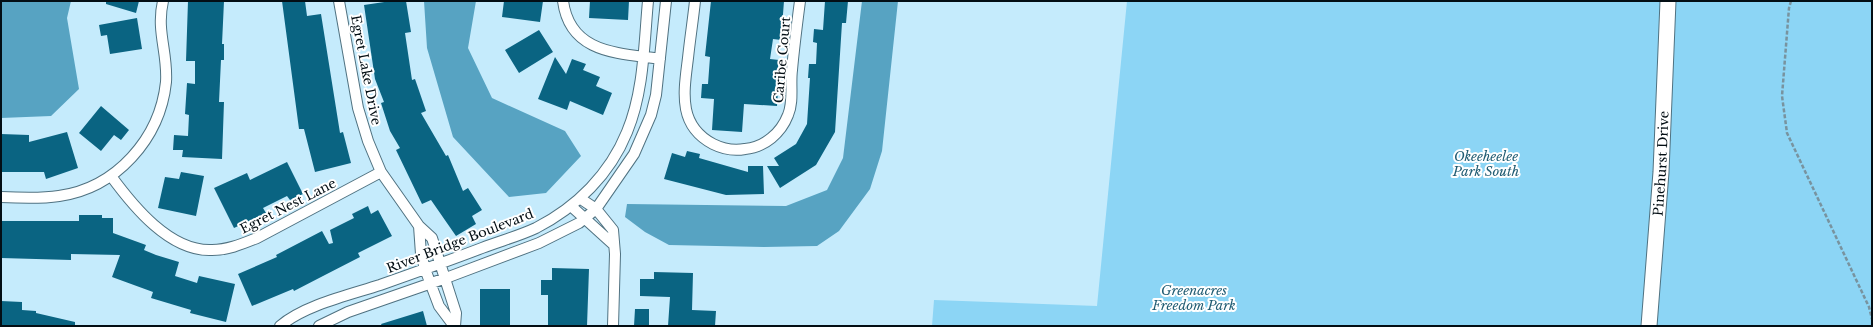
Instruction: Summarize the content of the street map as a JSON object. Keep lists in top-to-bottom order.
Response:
{
  "streets": {
    "street": [
      "Caribe Court",
      "Egret Lake Drive",
      "Pinehurst Drive",
      "Egret Nest Lane",
      "River Bridge Boulevard"
    ]
  },
  "crossings": [
    ["Egret Lake Drive", "Egret Nest Lane"],
    ["Egret Lake Drive", "River Bridge Boulevard"]
  ],
  "parks": ["Okeeheelee Park South", "Greenacres Freedom Park"]
}
